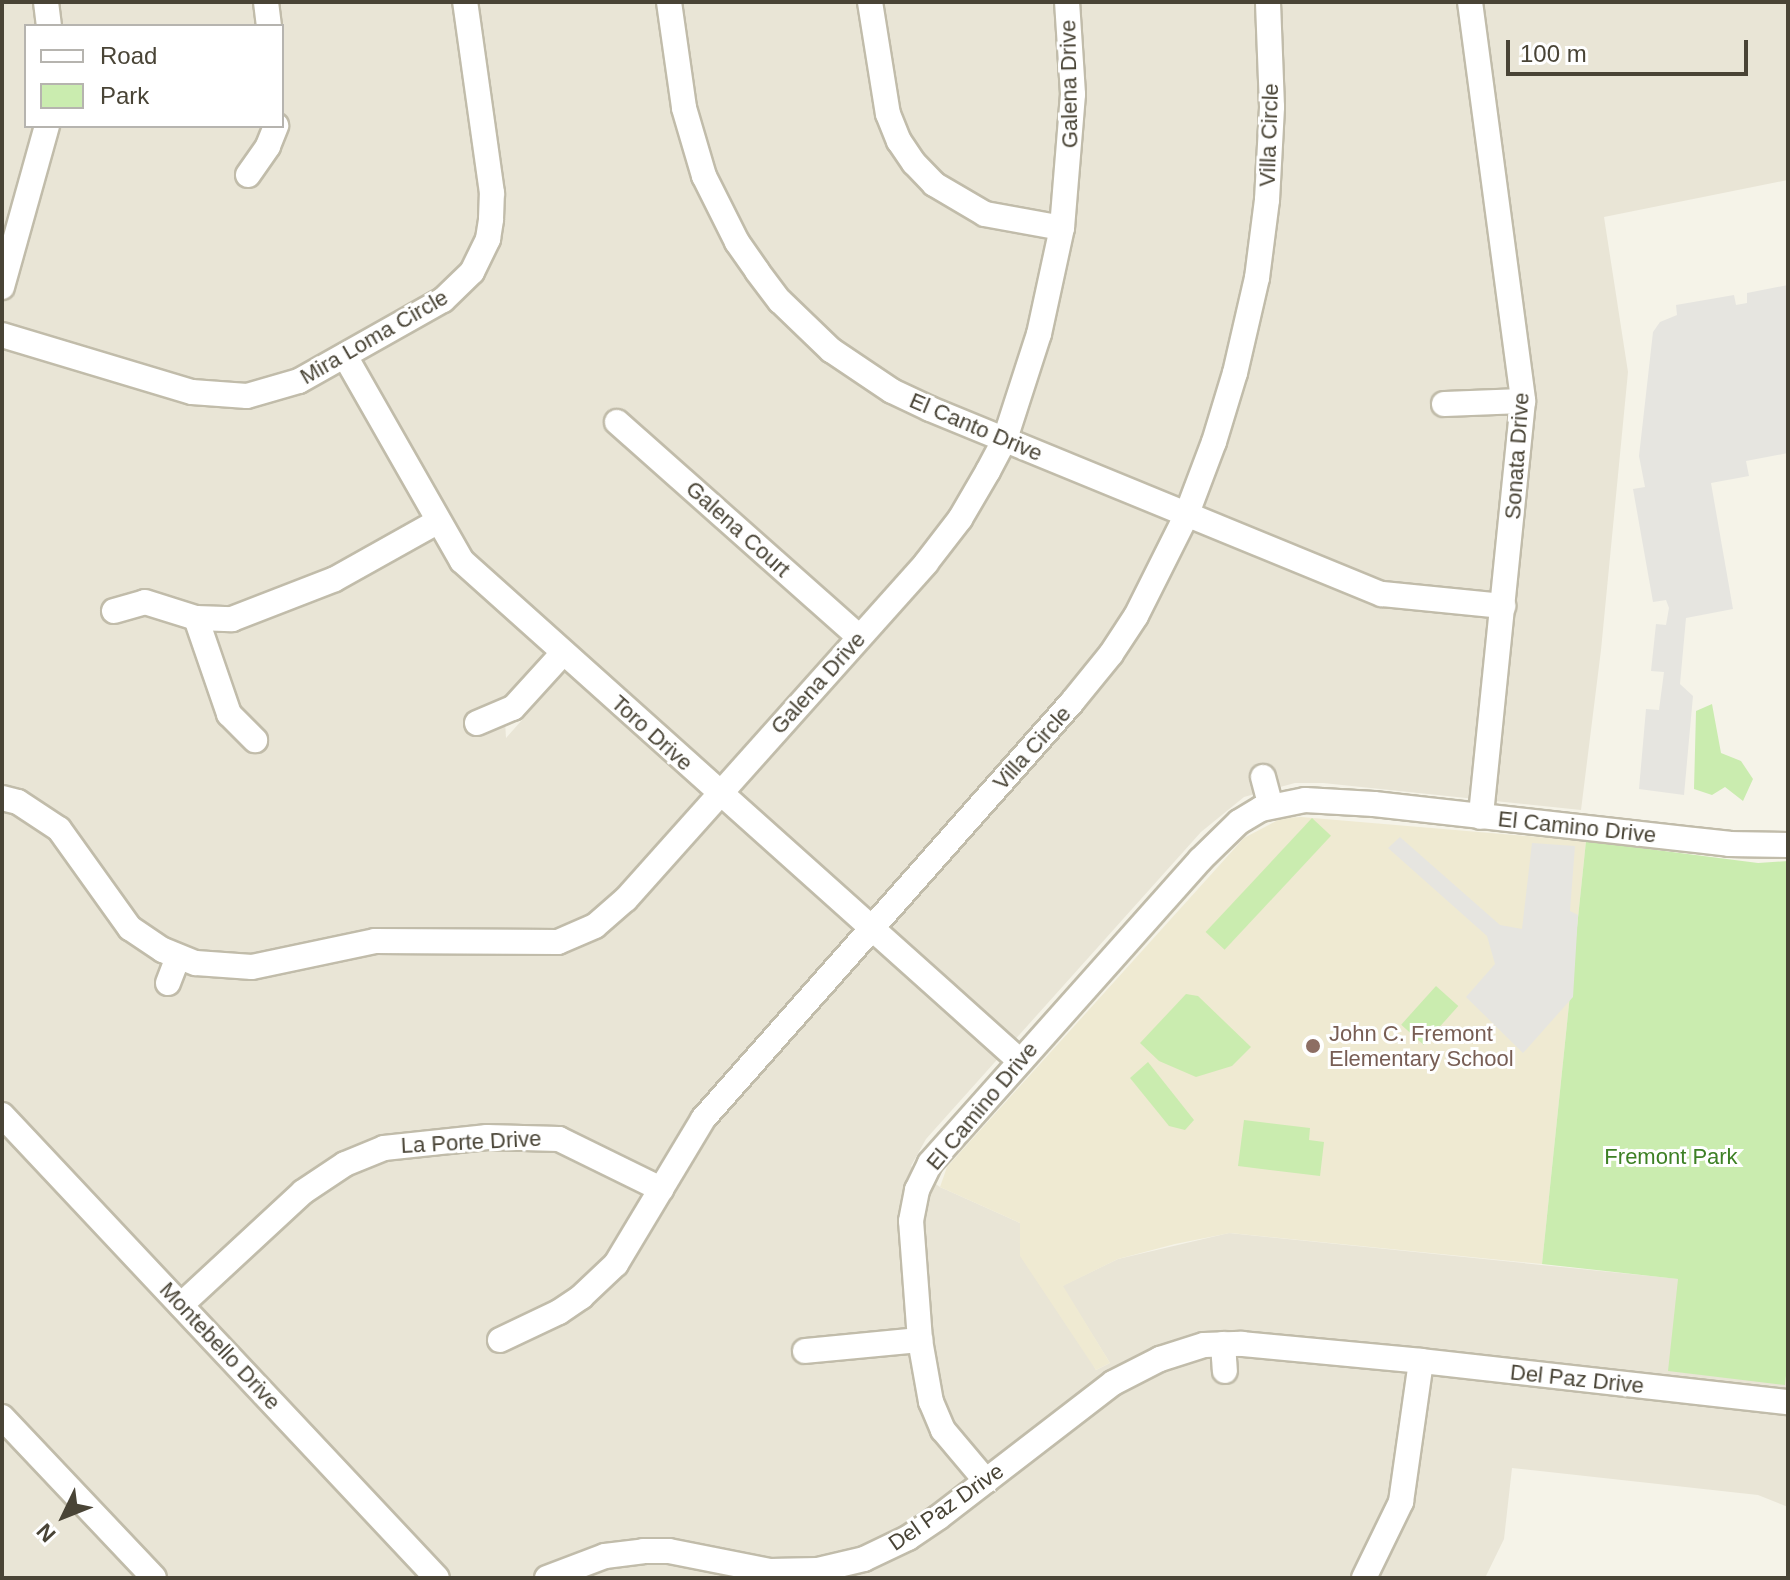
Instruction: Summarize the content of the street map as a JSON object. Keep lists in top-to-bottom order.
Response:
{
  "streets": {
    "street": [
      "Galena Drive",
      "Villa Circle",
      "Mira Loma Circle",
      "El Canto Drive",
      "Sonata Drive",
      "Galena Court",
      "Toro Drive",
      "El Camino Drive",
      "La Porte Drive",
      "Montebello Drive",
      "Del Paz Drive"
    ]
  },
  "crossings": [
    ["Galena Drive", "El Canto Drive"],
    ["Galena Drive", "Galena Court"],
    ["Galena Drive", "Toro Drive"],
    ["Villa Circle", "El Canto Drive"],
    ["Villa Circle", "Toro Drive"],
    ["Villa Circle", "La Porte Drive"],
    ["Mira Loma Circle", "Toro Drive"],
    ["El Canto Drive", "Sonata Drive"],
    ["Sonata Drive", "El Camino Drive"],
    ["Toro Drive", "El Camino Drive"],
    ["El Camino Drive", "Del Paz Drive"],
    ["La Porte Drive", "Montebello Drive"]
  ],
  "parks": ["Fremont Park"],
  "places": ["John C. Fremont Elementary School"],
  "legend": ["Road", "Park"],
  "scale_bar": "100 m",
  "north": "bottom left"
}
